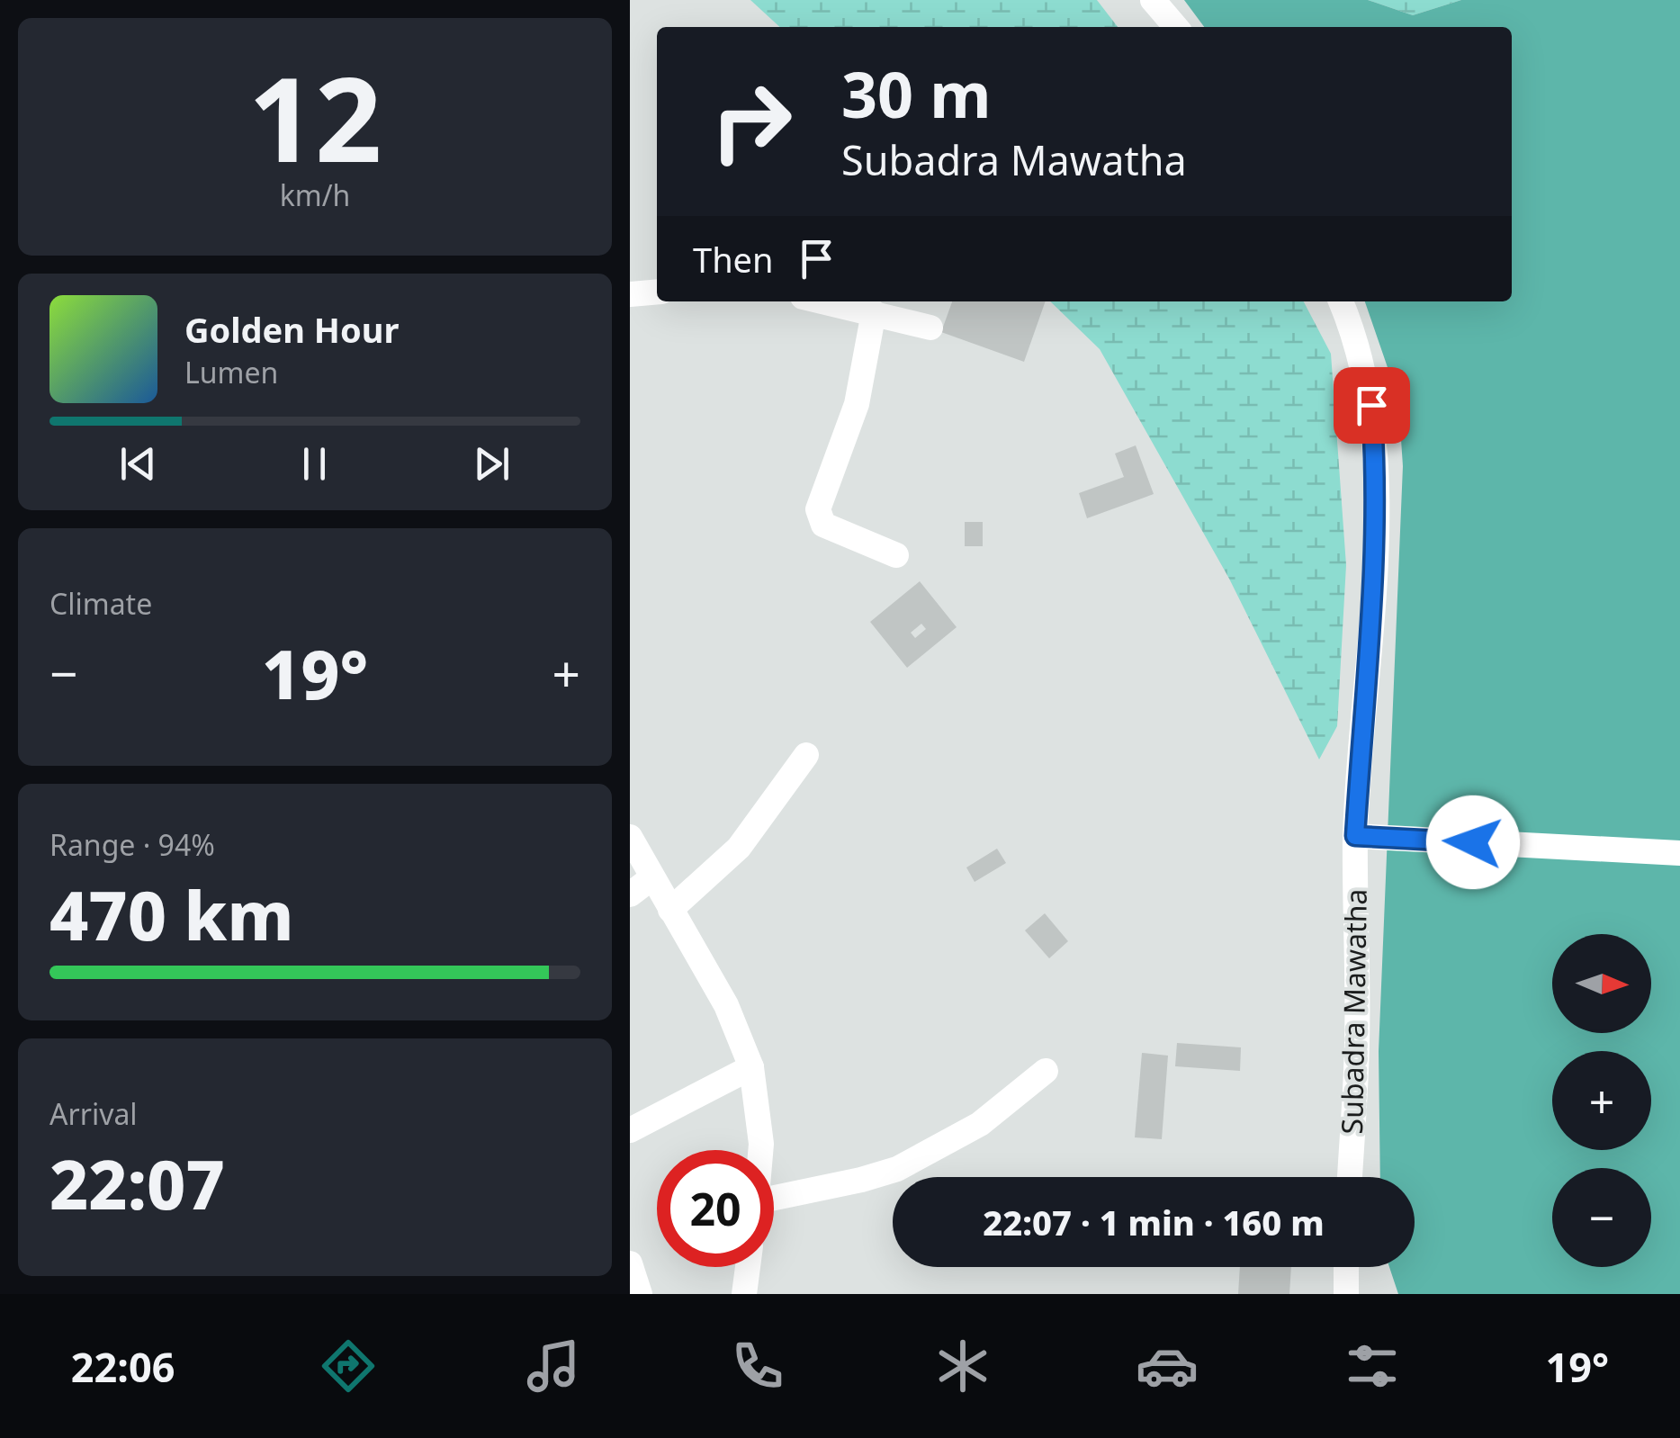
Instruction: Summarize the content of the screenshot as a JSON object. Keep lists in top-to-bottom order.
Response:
{
  "streets": {
    "street": ["Subadra Mawatha"]
  },
  "north": "right",
  "page": {
    "tile": [
      ["12", "km/h"],
      "Climate",
      ["Range · 94%", "470 km"],
      ["Arrival", "22:07"]
    ],
    "turn": ["30 m", "Subadra Mawatha"],
    "then": "Then",
    "song": ["Golden Hour", "Lumen"],
    "heat": ["−", "19°", "+"],
    "map_buttons": ["+", "−"],
    "limit": "20",
    "trip": "22:07 · 1 min · 160 m",
    "tabs": ["22:06", "19°"]
  }
}
